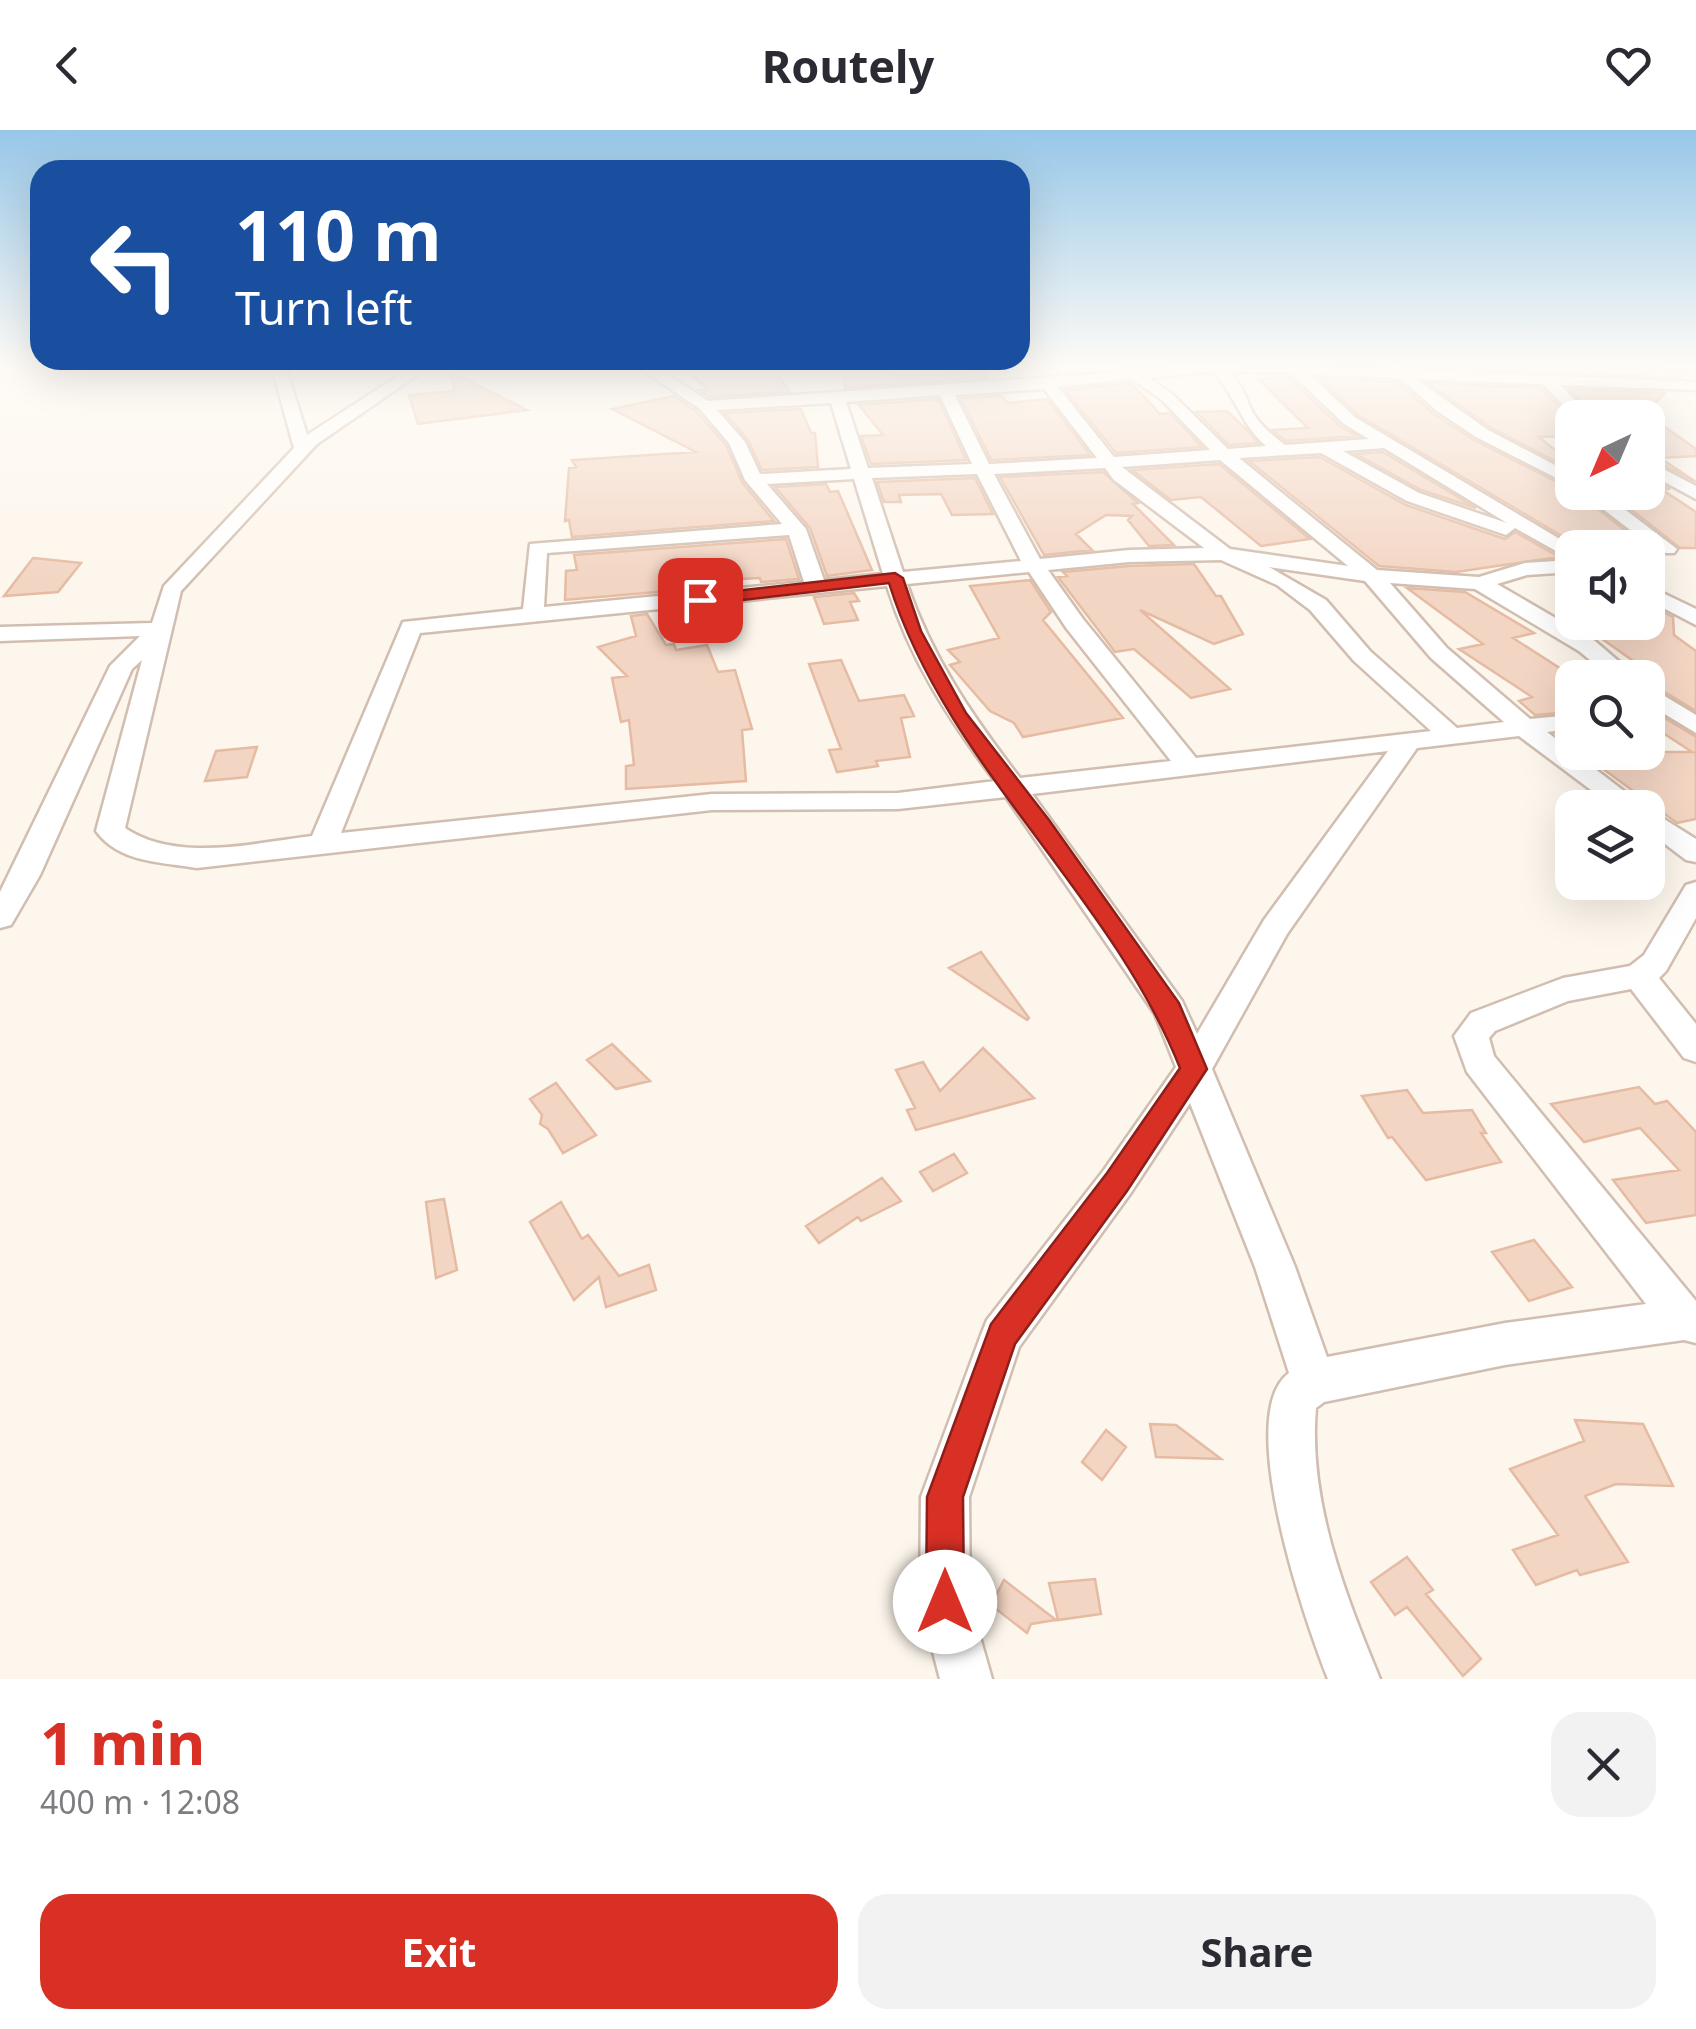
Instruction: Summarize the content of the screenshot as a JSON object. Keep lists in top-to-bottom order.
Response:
{
  "north": "bottom left",
  "page": {
    "header": "Routely",
    "turn": ["110 m", "Turn left"],
    "heading": ["1 min", "400 m · 12:08"],
    "buttons": ["Exit", "Share"]
  }
}
